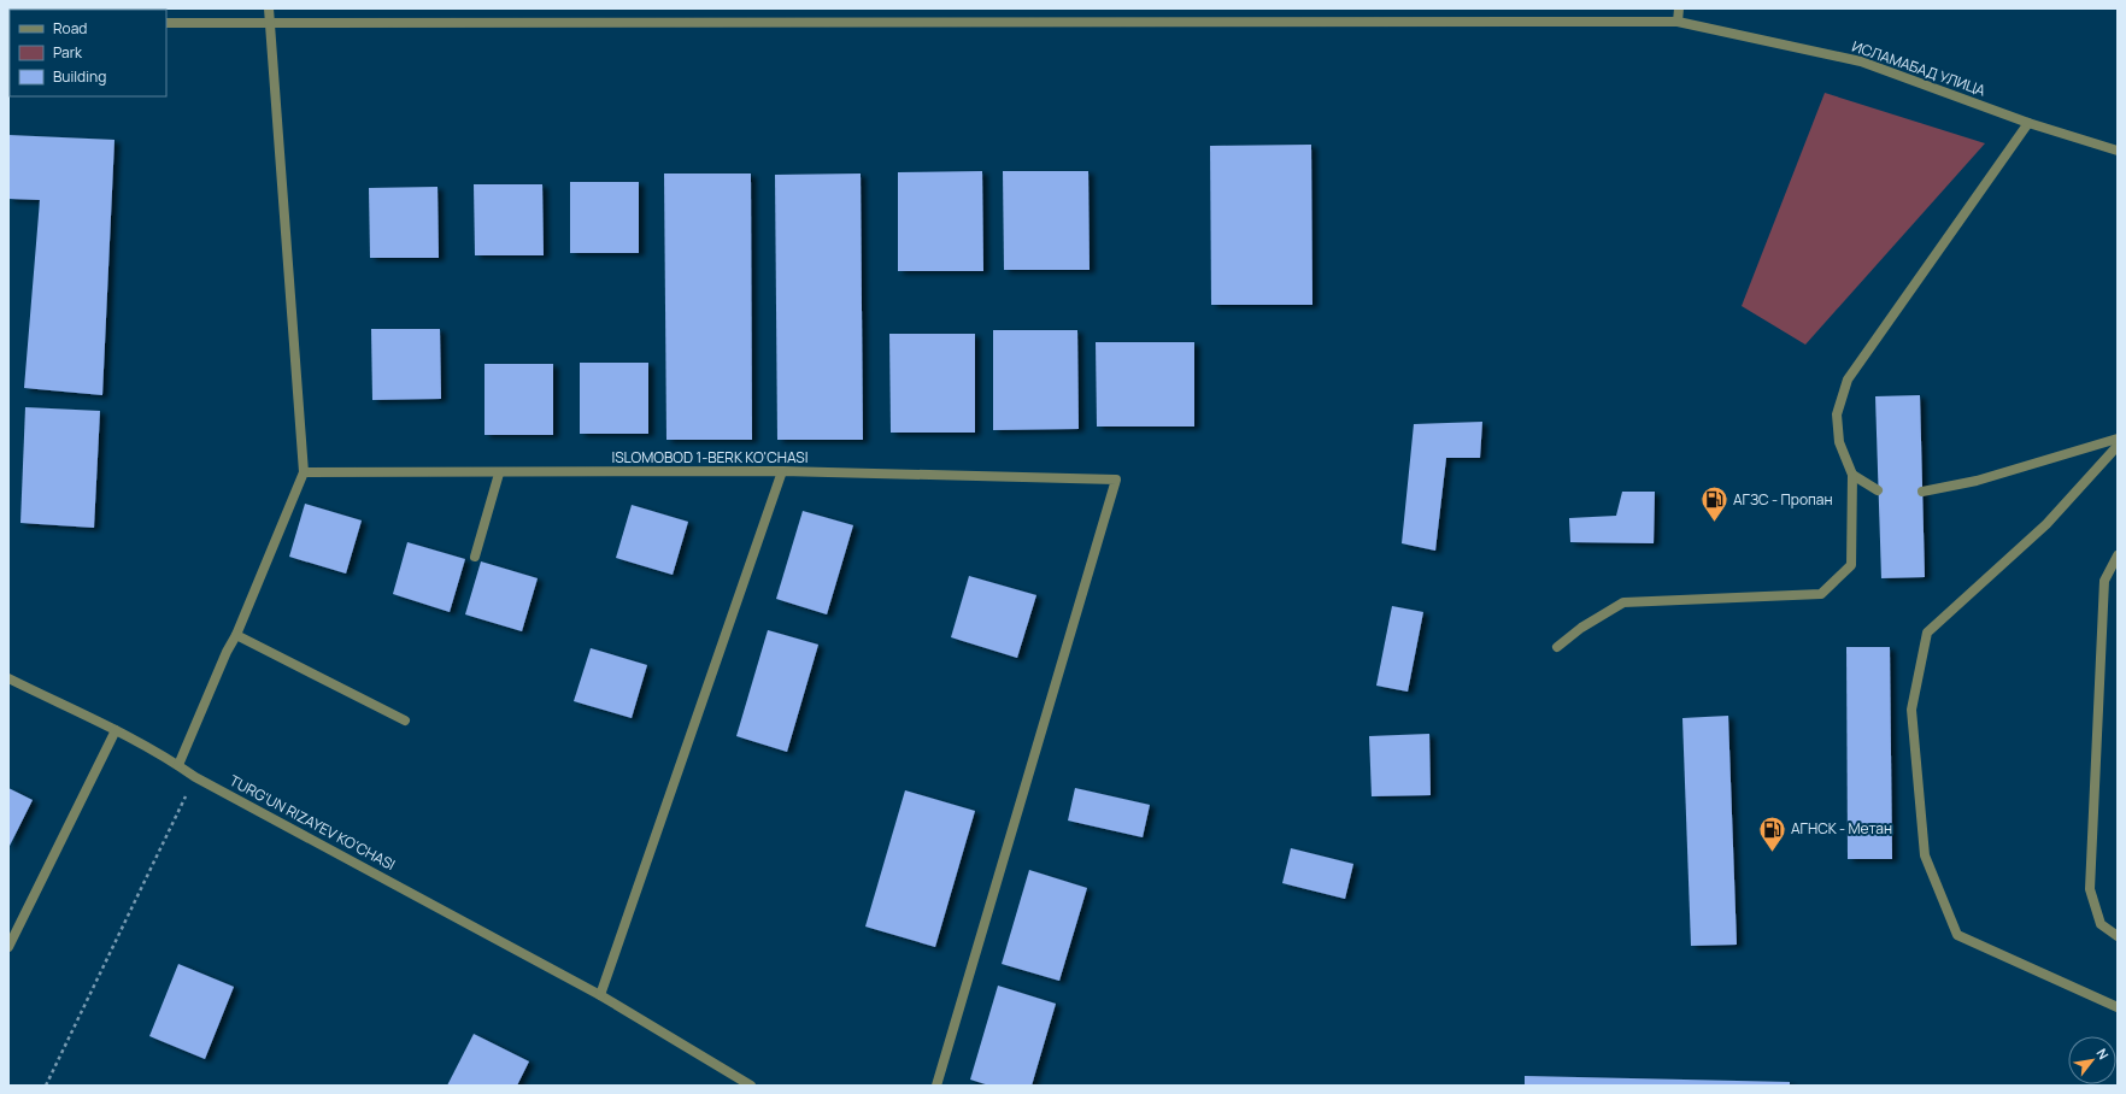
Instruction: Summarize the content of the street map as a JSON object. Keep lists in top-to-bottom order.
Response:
{
  "streets": {
    "street": ["ИСЛАМАБАД УЛИЦА", "ISLOMOBOD 1-BERK KO'CHASI", "TURG'UN RIZAYEV KO'CHASI"]
  },
  "places": {
    "fuel station": ["АГЗС - Пропан", "АГНСК - Метан"]
  },
  "legend": ["Road", "Park", "Building"],
  "north": "top right"
}
